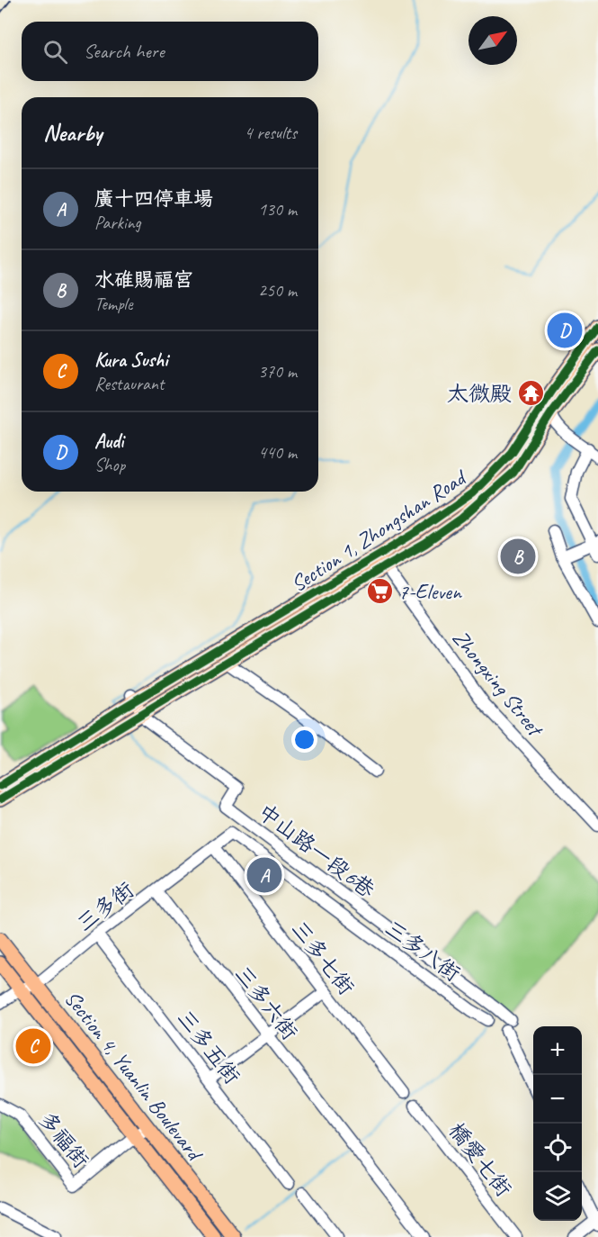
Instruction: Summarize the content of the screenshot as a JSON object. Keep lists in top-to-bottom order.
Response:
{
  "streets": {
    "main road": ["Section 1, Zhongshan Road", "Section 4, Yuanlin Boulevard"],
    "street": [
      "Zhongxing Street",
      "中山路一段6巷",
      "三多街",
      "三多八街",
      "三多七街",
      "三多六街",
      "三多五街",
      "多福街",
      "橋愛七街"
    ]
  },
  "crossings": [
    ["Section 1, Zhongshan Road", "Zhongxing Street"],
    ["Section 1, Zhongshan Road", "中山路一段6巷"],
    ["三多街", "三多八街"],
    ["三多街", "三多七街"],
    ["三多街", "三多六街"],
    ["三多街", "三多五街"],
    ["三多街", "Section 4, Yuanlin Boulevard"],
    ["Section 4, Yuanlin Boulevard", "多福街"]
  ],
  "places": {
    "temple": ["太微殿"],
    "supermarket": ["7-Eleven"]
  },
  "north": "top right",
  "page": {
    "search": "Search here",
    "heading": ["Nearby", "4 results"],
    "list": [
      {
        "mark": "A",
        "name": "廣十四停車場",
        "note": "Parking",
        "value": "130 m"
      },
      {
        "mark": "B",
        "name": "水碓賜福宮",
        "note": "Temple",
        "value": "250 m"
      },
      {
        "mark": "C",
        "name": "Kura Sushi",
        "note": "Restaurant",
        "value": "370 m"
      },
      {
        "mark": "D",
        "name": "Audi",
        "note": "Shop",
        "value": "440 m"
      }
    ],
    "pins": [
      "D",
      "B",
      "A",
      "C"
    ],
    "map_buttons": ["+", "−"]
  }
}
